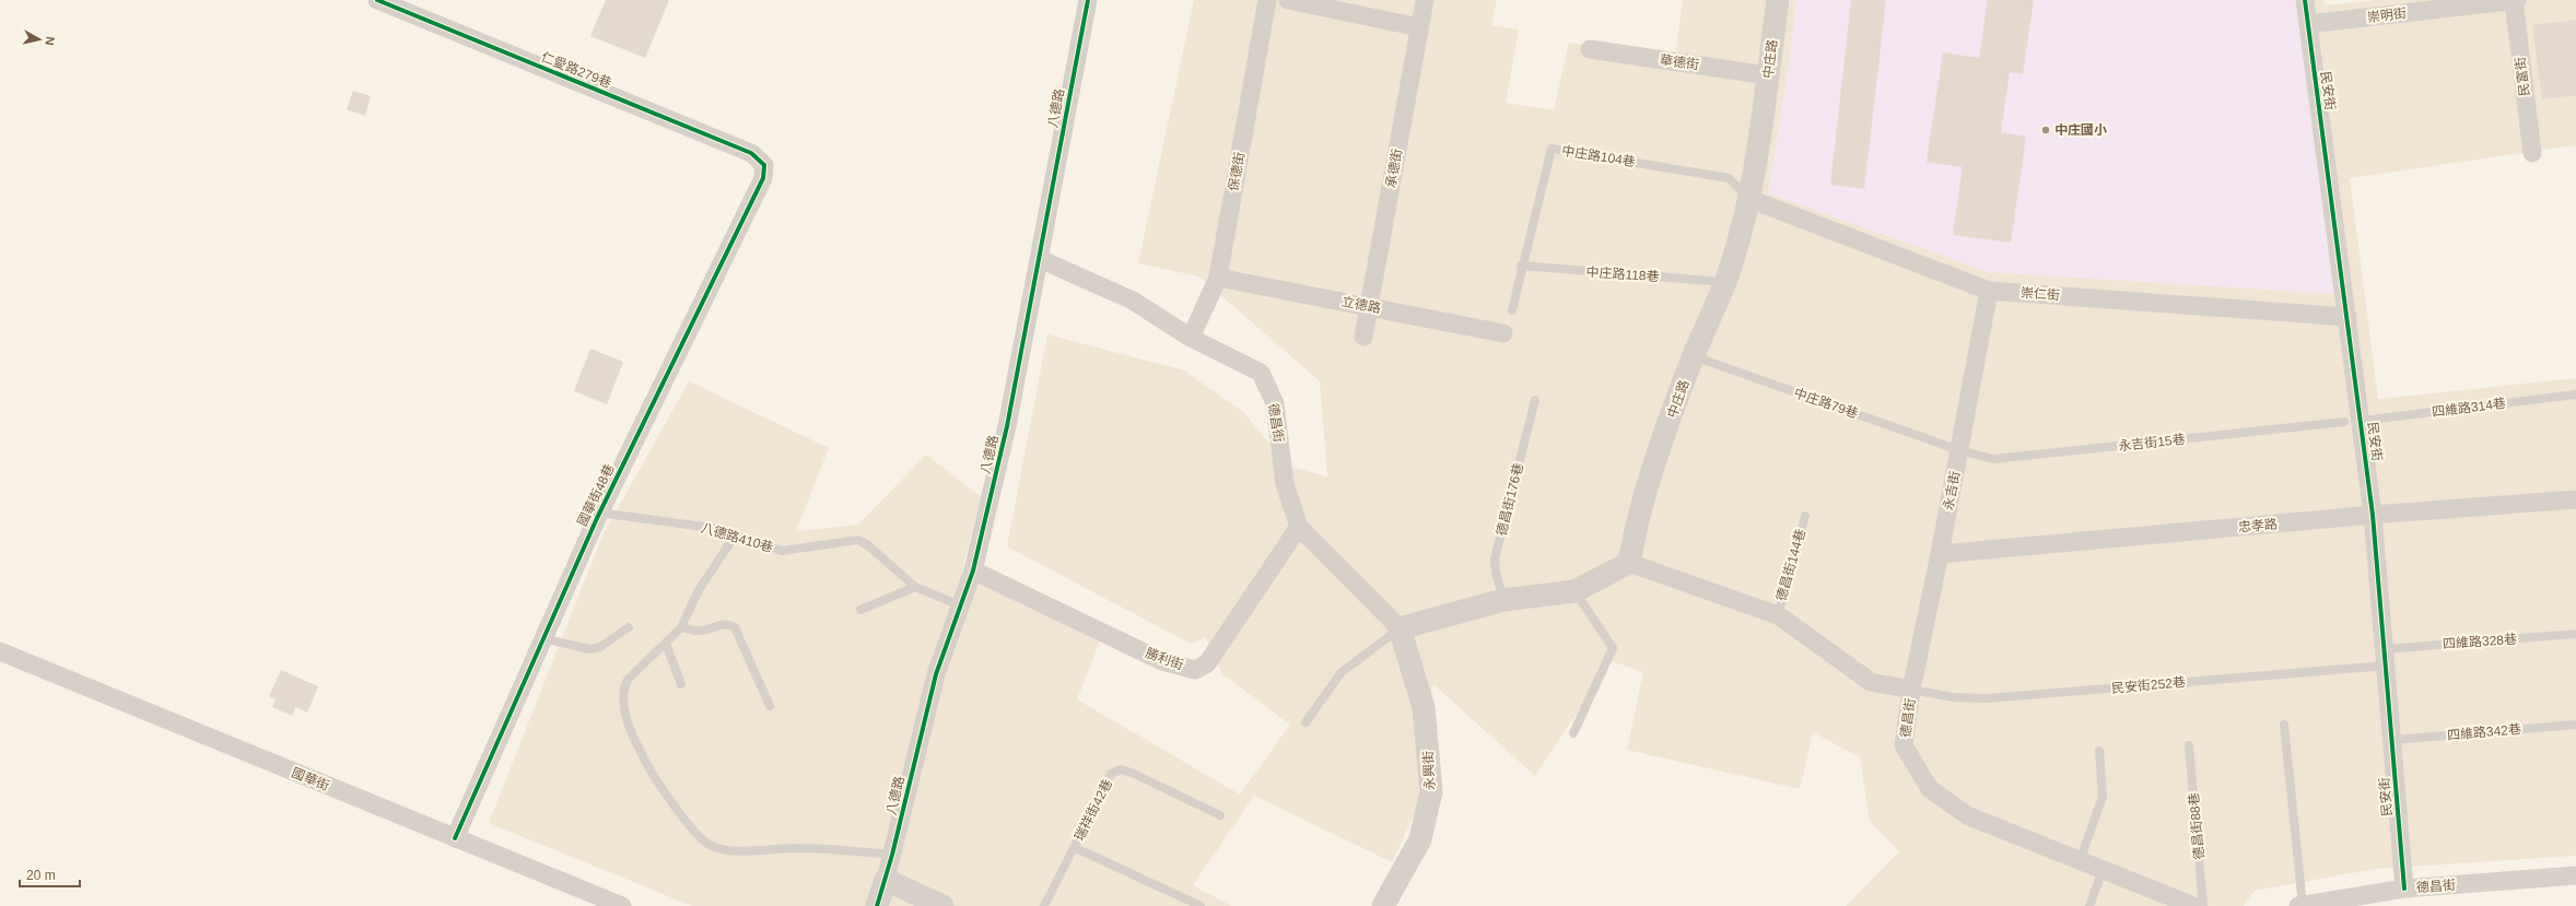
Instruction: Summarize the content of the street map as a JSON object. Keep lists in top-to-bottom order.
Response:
{
  "streets": {
    "street": [
      "崇明街",
      "中庄路",
      "華德街",
      "仁愛路279巷",
      "民富街",
      "民安街",
      "八德路",
      "承德街",
      "保德街",
      "崇仁街",
      "立德路",
      "德昌街",
      "永吉街",
      "國華街48巷",
      "忠孝路",
      "勝利街",
      "永興街",
      "國華街"
    ],
    "lane": [
      "中庄路104巷",
      "中庄路118巷",
      "中庄路79巷",
      "四維路314巷",
      "永吉街15巷",
      "德昌街176巷",
      "八德路410巷",
      "德昌街144巷",
      "四維路328巷",
      "民安街252巷",
      "四維路342巷",
      "瑞祥街42巷",
      "德昌街88巷"
    ]
  },
  "crossings": [
    ["崇明街", "民富街"],
    ["崇明街", "民安街"],
    ["中庄路", "華德街"],
    ["中庄路", "中庄路104巷"],
    ["中庄路", "中庄路118巷"],
    ["中庄路", "崇仁街"],
    ["中庄路", "中庄路79巷"],
    ["中庄路", "德昌街"],
    ["仁愛路279巷", "國華街48巷"],
    ["民安街", "崇仁街"],
    ["民安街", "四維路314巷"],
    ["民安街", "德昌街"],
    ["民安街", "永吉街15巷"],
    ["民安街", "忠孝路"],
    ["民安街", "四維路328巷"],
    ["民安街", "民安街252巷"],
    ["民安街", "四維路342巷"],
    ["八德路", "德昌街"],
    ["八德路", "八德路410巷"],
    ["八德路", "勝利街"],
    ["中庄路104巷", "中庄路118巷"],
    ["中庄路104巷", "崇仁街"],
    ["承德街", "立德路"],
    ["保德街", "立德路"],
    ["保德街", "德昌街"],
    ["崇仁街", "永吉街"],
    ["中庄路79巷", "永吉街15巷"],
    ["中庄路79巷", "永吉街"],
    ["四維路314巷", "永吉街15巷"],
    ["德昌街", "永吉街"],
    ["德昌街", "德昌街144巷"],
    ["德昌街", "勝利街"],
    ["德昌街", "民安街252巷"],
    ["德昌街", "永興街"],
    ["永吉街15巷", "永吉街"],
    ["永吉街", "忠孝路"],
    ["永吉街", "民安街252巷"],
    ["國華街48巷", "八德路410巷"],
    ["國華街48巷", "國華街"],
    ["四維路328巷", "民安街252巷"]
  ],
  "places": ["中庄國小"],
  "scale_bar": "20 m",
  "north": "right"
}
